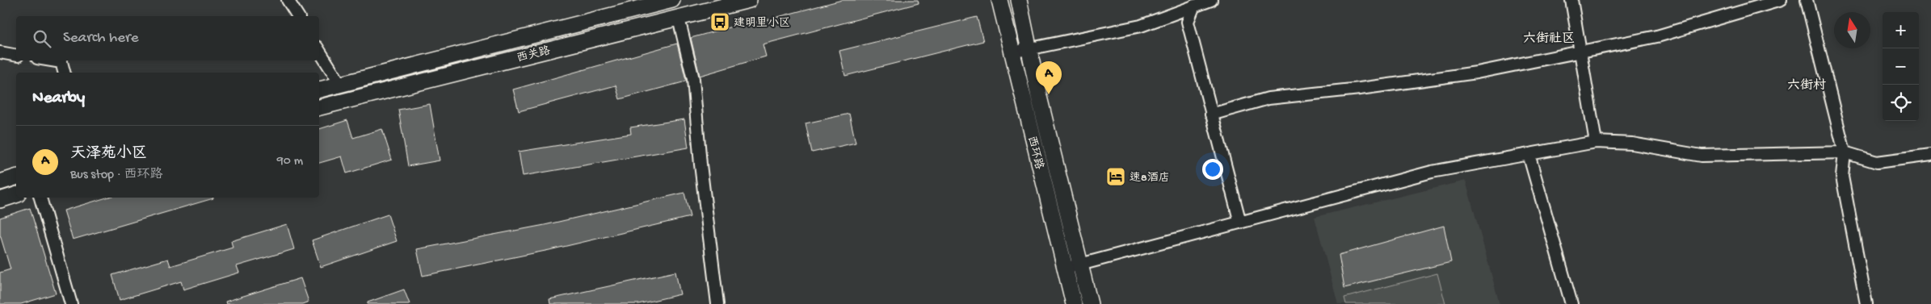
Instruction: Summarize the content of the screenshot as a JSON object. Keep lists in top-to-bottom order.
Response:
{
  "streets": {
    "main road": ["西关路", "西环路"]
  },
  "districts": ["六街社区", "六街村"],
  "places": {
    "bus stop": ["建明里小区"],
    "hotel": ["速8酒店"]
  },
  "north": "top",
  "page": {
    "map_buttons": ["+", "−"],
    "search": "Search here",
    "pins": "A",
    "heading": "Nearby",
    "list": [
      {
        "mark": "A",
        "name": "天泽苑小区",
        "note": "Bus stop · 西环路",
        "value": "90 m"
      }
    ]
  }
}
